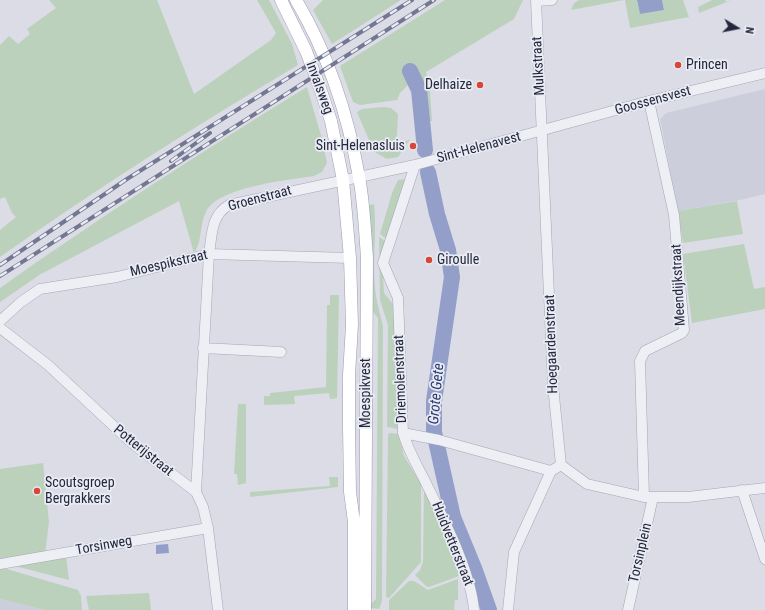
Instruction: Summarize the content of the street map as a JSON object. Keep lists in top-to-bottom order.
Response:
{
  "streets": {
    "main road": ["Invalsweg", "Moespikvest"],
    "street": [
      "Mulkstraat",
      "Goossensvest",
      "Sint-Helenavest",
      "Groenstraat",
      "Moespikstraat",
      "Meendijkstraat",
      "Hoegaardenstraat",
      "Driemolenstraat",
      "Potterijstraat",
      "Huidvetterstraat",
      "Torsinweg",
      "Torsinplein"
    ]
  },
  "crossings": [
    ["Mulkstraat", "Goossensvest"],
    ["Mulkstraat", "Sint-Helenavest"],
    ["Mulkstraat", "Hoegaardenstraat"],
    ["Invalsweg", "Sint-Helenavest"],
    ["Invalsweg", "Groenstraat"],
    ["Invalsweg", "Moespikvest"],
    ["Goossensvest", "Sint-Helenavest"],
    ["Goossensvest", "Meendijkstraat"],
    ["Goossensvest", "Hoegaardenstraat"],
    ["Sint-Helenavest", "Groenstraat"],
    ["Sint-Helenavest", "Hoegaardenstraat"],
    ["Sint-Helenavest", "Driemolenstraat"],
    ["Sint-Helenavest", "Moespikvest"],
    ["Groenstraat", "Moespikstraat"],
    ["Groenstraat", "Moespikvest"],
    ["Groenstraat", "Potterijstraat"],
    ["Moespikstraat", "Moespikvest"],
    ["Meendijkstraat", "Torsinplein"],
    ["Driemolenstraat", "Huidvetterstraat"],
    ["Potterijstraat", "Torsinweg"]
  ],
  "water": ["Grote Gete"],
  "places": [
    "Princen",
    "Delhaize",
    "Sint-Helenasluis",
    "Giroulle",
    "Scoutsgroep Bergrakkers"
  ],
  "north": "right"
}
